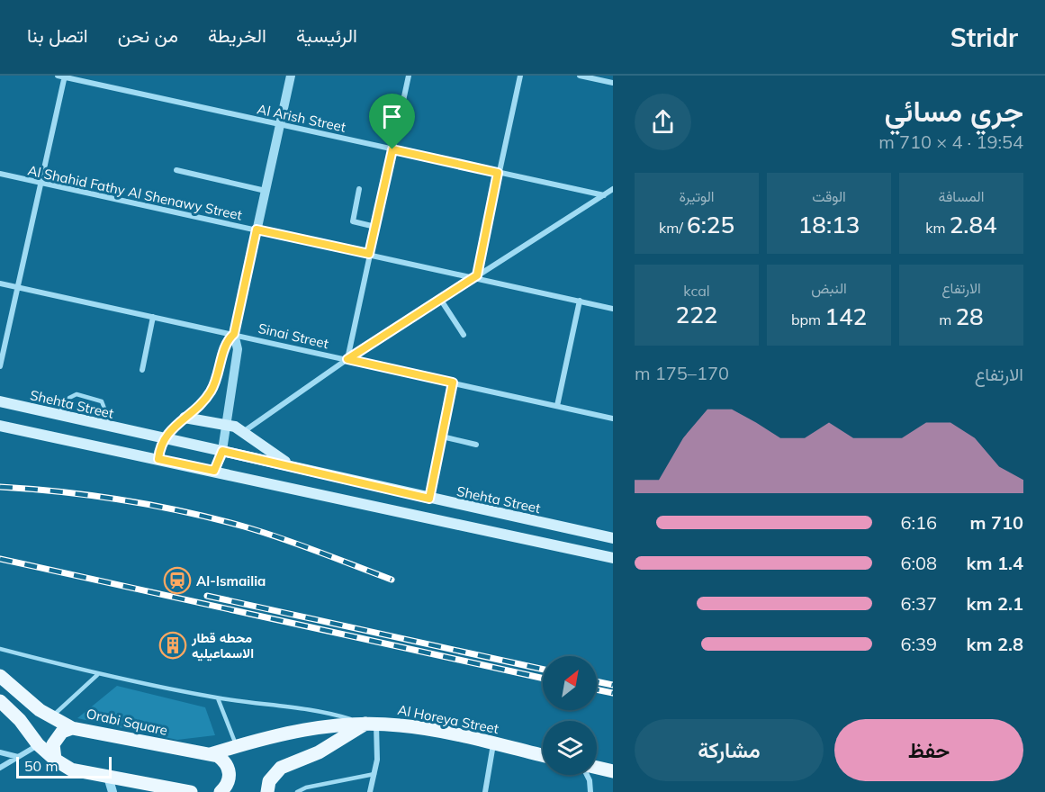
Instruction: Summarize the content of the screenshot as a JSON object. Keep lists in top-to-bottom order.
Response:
{
  "streets": {
    "main road": ["Shehta Street", "Al Horeya Street", "Orabi Square"],
    "street": ["Al Arish Street", "Al Shahid Fathy Al Shenawy Street", "Sinai Street"]
  },
  "crossings": [
    ["Al Horeya Street", "Orabi Square"]
  ],
  "places": {
    "station": ["Al-Ismailia"],
    "building": ["محطه قطار الاسماعيليه"]
  },
  "scale_bar": "50 m",
  "north": "top right",
  "page": {
    "header": "Stridr",
    "nav": [
      "الرئيسية",
      "الخريطة",
      "من نحن",
      "اتصل بنا"
    ],
    "heading": ["جري مسائي", "19:54 · 4 × 710 m"],
    "stats": [
      ["المسافة", "2.84 km"],
      ["الوقت", "18:13"],
      ["الوتيرة", "6:25 /km"],
      ["الارتفاع", "28 m"],
      ["النبض", "142 bpm"],
      ["kcal", "222"]
    ],
    "chart": ["الارتفاع", "170–175 m"],
    "list": [
      {
        "name": "710 m",
        "note": "6:16"
      },
      {
        "name": "1.4 km",
        "note": "6:08"
      },
      {
        "name": "2.1 km",
        "note": "6:37"
      },
      {
        "name": "2.8 km",
        "note": "6:39"
      }
    ],
    "buttons": ["حفظ", "مشاركة"],
    "scale": "50 m"
  }
}
